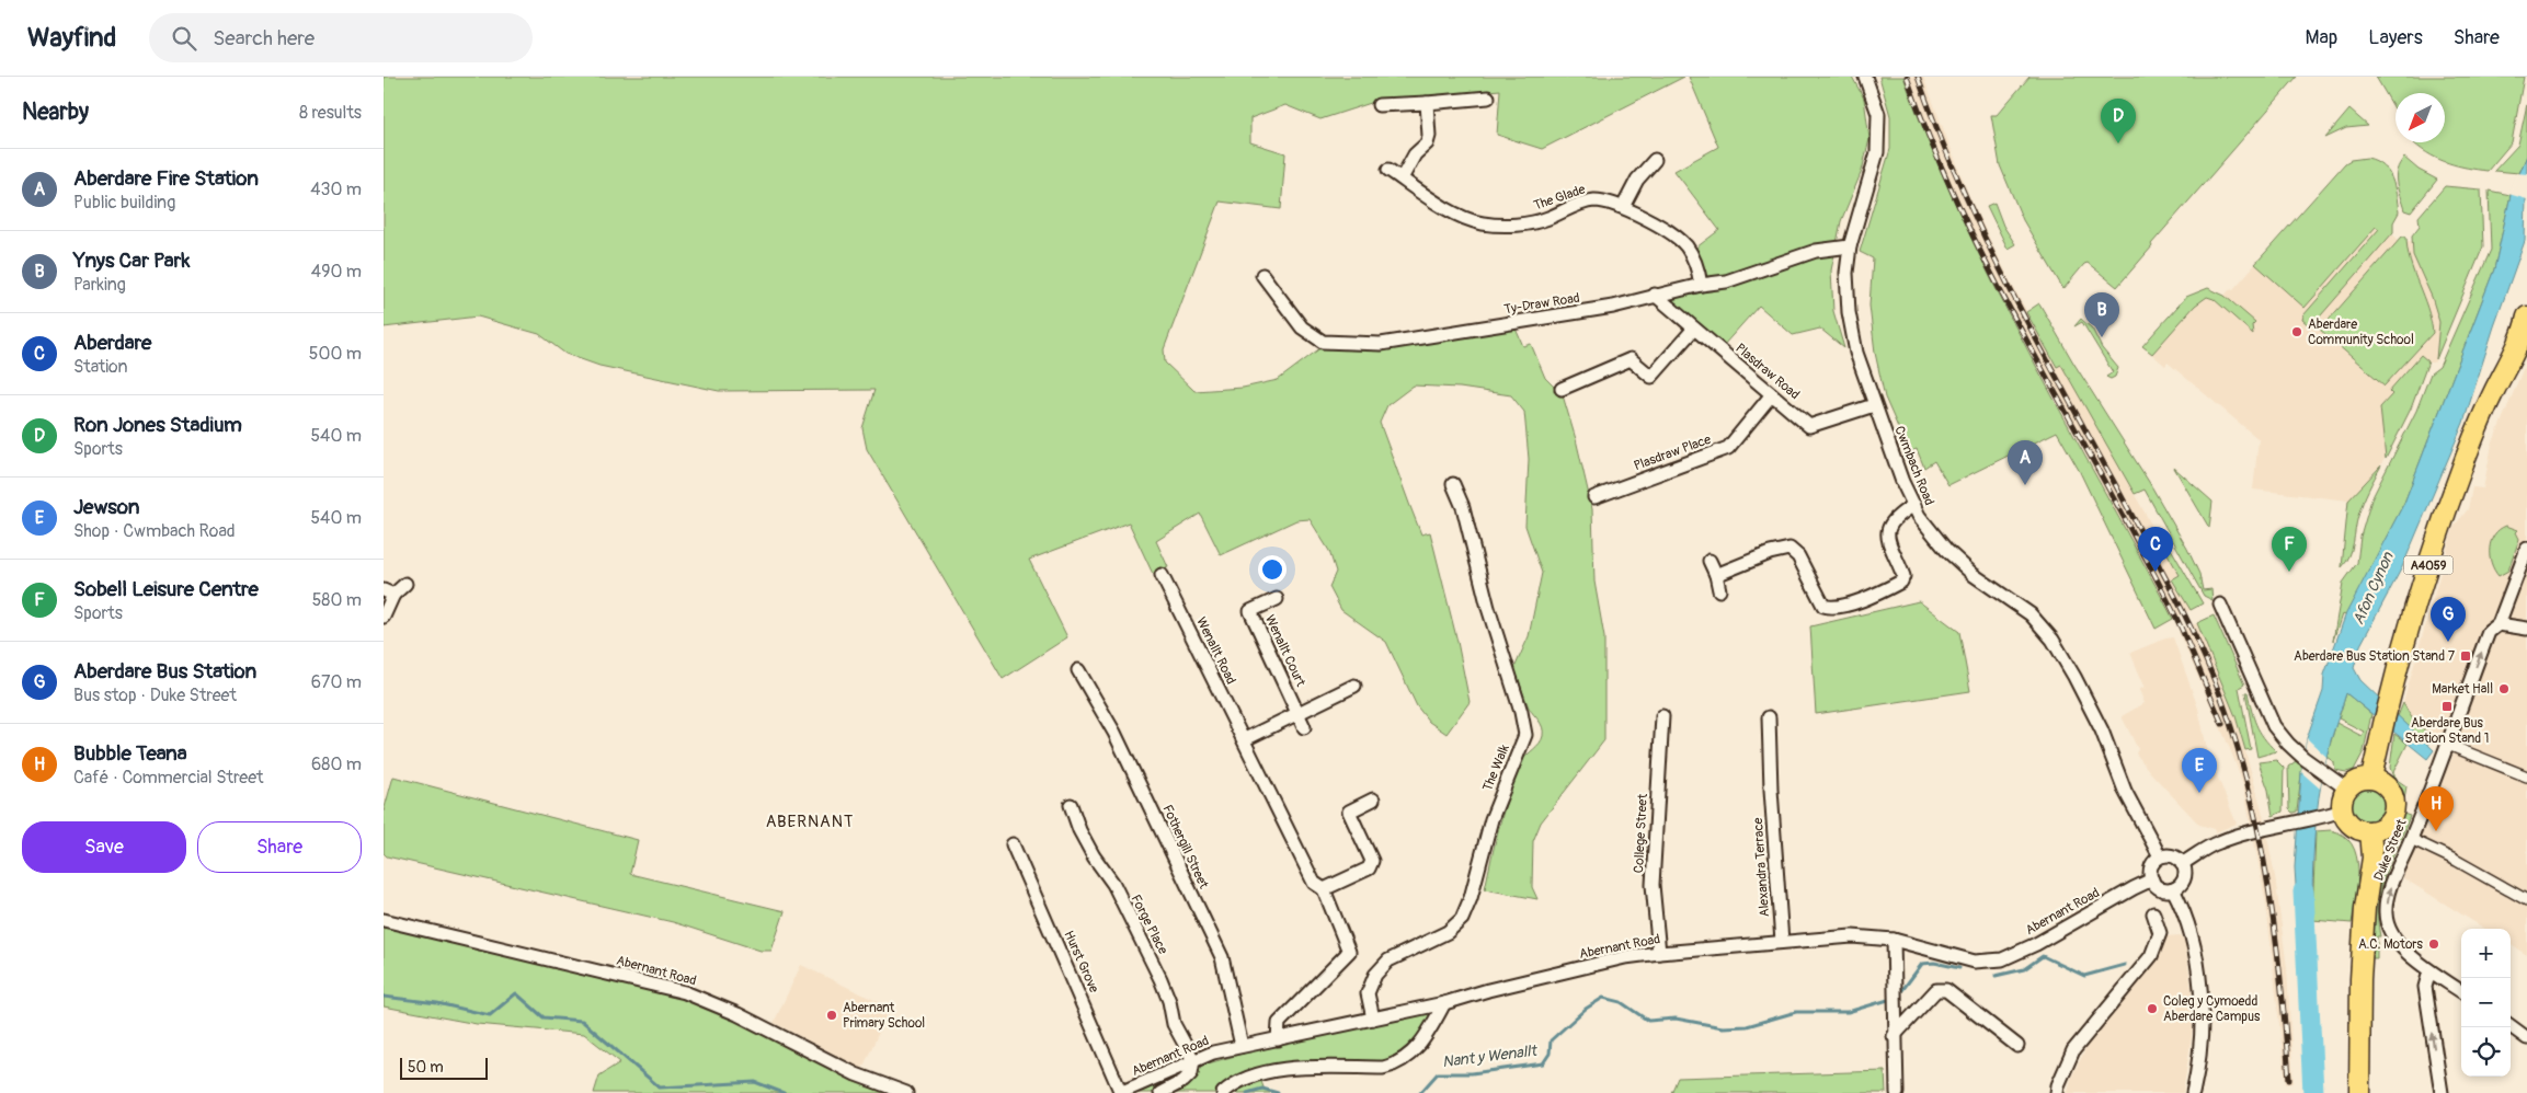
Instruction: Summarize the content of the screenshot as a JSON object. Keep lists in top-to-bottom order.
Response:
{
  "streets": {
    "main road": ["A4059"],
    "street": [
      "The Glade",
      "Ty-Draw Road",
      "Plasdraw Road",
      "Plasdraw Place",
      "Cwmbach Road",
      "Wenallt Road",
      "Wenallt Court",
      "The Walk",
      "College Street",
      "Fothergill Street",
      "Duke Street",
      "Alexandra Terrace",
      "Abernant Road",
      "Forge Place",
      "Hurst Grove"
    ]
  },
  "crossings": [
    ["The Glade", "Ty-Draw Road"],
    ["Ty-Draw Road", "Plasdraw Road"],
    ["Ty-Draw Road", "Cwmbach Road"],
    ["Plasdraw Road", "Plasdraw Place"],
    ["Plasdraw Road", "Cwmbach Road"],
    ["Cwmbach Road", "Abernant Road"],
    ["Wenallt Road", "Abernant Road"],
    ["The Walk", "Abernant Road"],
    ["College Street", "Abernant Road"],
    ["Fothergill Street", "Abernant Road"],
    ["Alexandra Terrace", "Abernant Road"],
    ["Abernant Road", "Forge Place"],
    ["Abernant Road", "Hurst Grove"]
  ],
  "one_way": ["Duke Street"],
  "districts": ["ABERNANT"],
  "water": ["Afon Cynon", "Nant y Wenallt"],
  "places": {
    "other": [
      "Aberdare Community School",
      "Market Hall",
      "A.C. Motors",
      "Coleg y Cymoedd Aberdare Campus",
      "Abernant Primary School"
    ],
    "transit": ["Aberdare Bus Station Stand 7", "Aberdare Bus Station Stand 1"]
  },
  "scale_bar": "50 m",
  "north": "bottom left",
  "page": {
    "header": "Wayfind",
    "search": "Search here",
    "nav": ["Map", "Layers", "Share"],
    "heading": ["Nearby", "8 results"],
    "pins": [
      "D",
      "B",
      "A",
      "C",
      "F",
      "G",
      "E",
      "H"
    ],
    "list": [
      {
        "mark": "A",
        "name": "Aberdare Fire Station",
        "note": "Public building",
        "value": "430 m"
      },
      {
        "mark": "B",
        "name": "Ynys Car Park",
        "note": "Parking",
        "value": "490 m"
      },
      {
        "mark": "C",
        "name": "Aberdare",
        "note": "Station",
        "value": "500 m"
      },
      {
        "mark": "D",
        "name": "Ron Jones Stadium",
        "note": "Sports",
        "value": "540 m"
      },
      {
        "mark": "E",
        "name": "Jewson",
        "note": "Shop · Cwmbach Road",
        "value": "540 m"
      },
      {
        "mark": "F",
        "name": "Sobell Leisure Centre",
        "note": "Sports",
        "value": "580 m"
      },
      {
        "mark": "G",
        "name": "Aberdare Bus Station",
        "note": "Bus stop · Duke Street",
        "value": "670 m"
      },
      {
        "mark": "H",
        "name": "Bubble Teana",
        "note": "Café · Commercial Street",
        "value": "680 m"
      }
    ],
    "buttons": ["Save", "Share"],
    "map_buttons": ["+", "−"],
    "scale": "50 m"
  }
}
